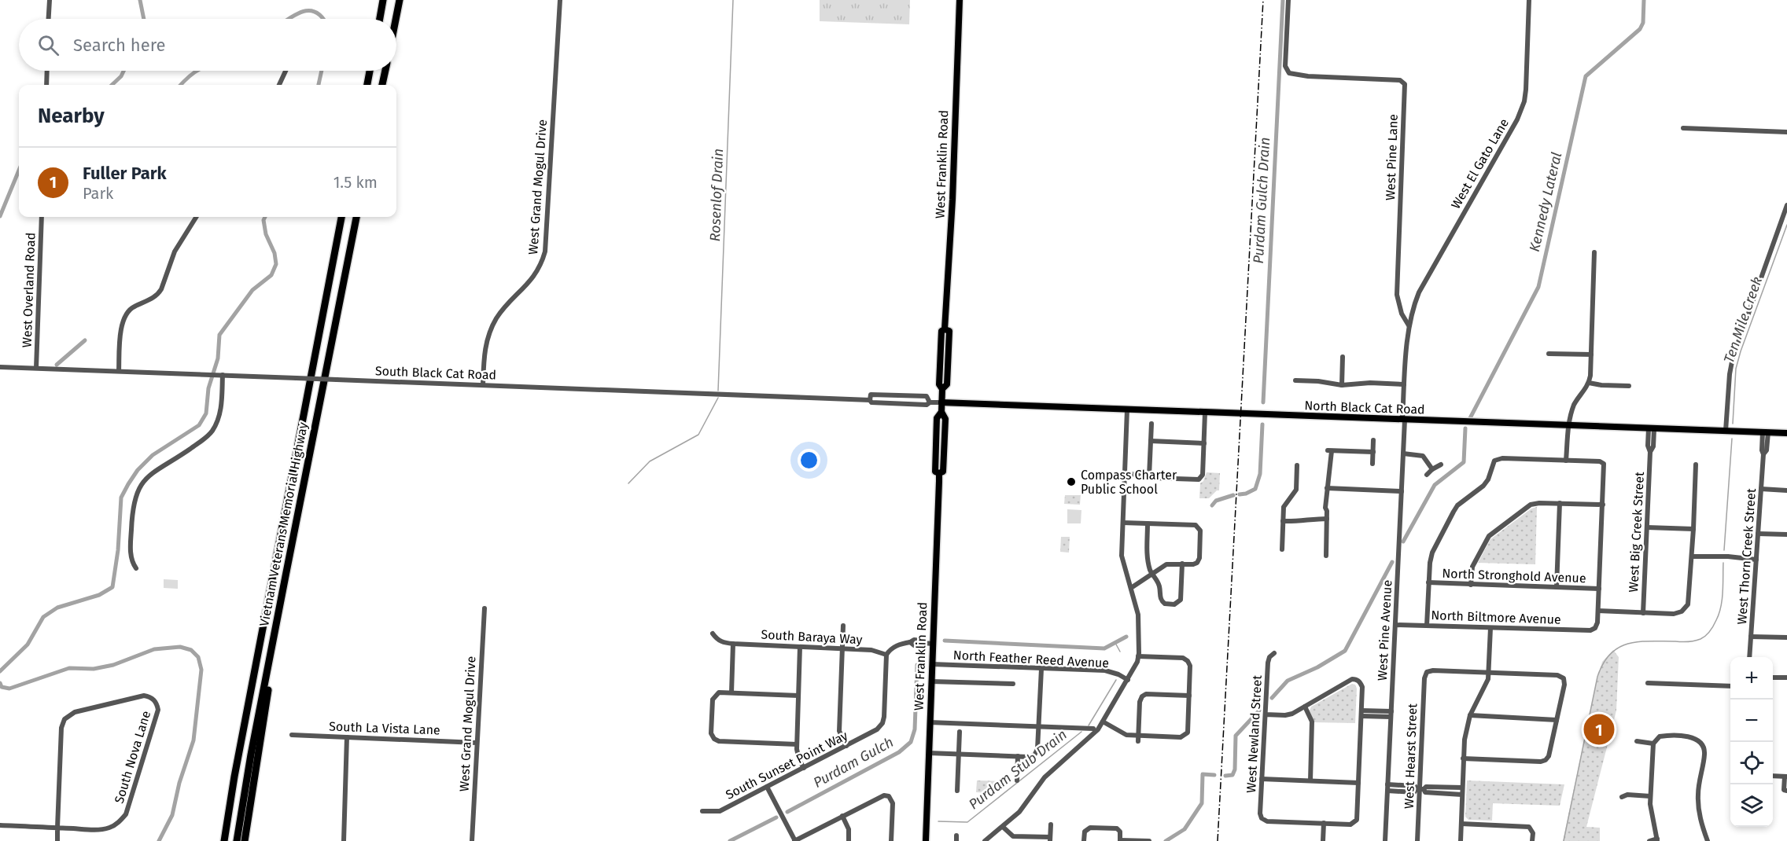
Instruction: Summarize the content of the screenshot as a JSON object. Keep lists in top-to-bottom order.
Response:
{
  "streets": {
    "highway": ["Vietnam Veterans Memorial Highway"],
    "main road": ["West Franklin Road", "North Black Cat Road"],
    "street": [
      "West Pine Lane",
      "West El Gato Lane",
      "West Grand Mogul Drive",
      "West Overland Road",
      "South Black Cat Road",
      "West Big Creek Street",
      "West Thorn Creek Street",
      "North Stronghold Avenue",
      "North Biltmore Avenue",
      "West Pine Avenue",
      "South Baraya Way",
      "North Feather Reed Avenue",
      "South La Vista Lane",
      "West Newland Street",
      "West Hearst Street",
      "South Nova Lane",
      "South Sunset Point Way"
    ]
  },
  "crossings": [
    ["West Pine Lane", "West El Gato Lane"],
    ["West Franklin Road", "South Black Cat Road"],
    ["West Franklin Road", "North Black Cat Road"],
    ["West Franklin Road", "North Feather Reed Avenue"],
    ["West Grand Mogul Drive", "South Black Cat Road"],
    ["West Grand Mogul Drive", "South La Vista Lane"],
    ["West Overland Road", "South Black Cat Road"],
    ["South Black Cat Road", "North Black Cat Road"],
    ["North Black Cat Road", "West Big Creek Street"],
    ["North Black Cat Road", "West Thorn Creek Street"],
    ["North Black Cat Road", "West Pine Avenue"],
    ["North Biltmore Avenue", "West Pine Avenue"],
    ["South Baraya Way", "South Sunset Point Way"]
  ],
  "water": [
    "Rosenlof Drain",
    "Purdam Gulch Drain",
    "Kennedy Lateral",
    "Ten Mile Creek",
    "Purdam Gulch",
    "Purdam Stub Drain"
  ],
  "places": ["Compass Charter Public School"],
  "page": {
    "search": "Search here",
    "heading": "Nearby",
    "list": [
      {
        "mark": "1",
        "name": "Fuller Park",
        "note": "Park",
        "value": "1.5 km"
      }
    ],
    "map_buttons": ["+", "−"],
    "pins": "1"
  }
}
